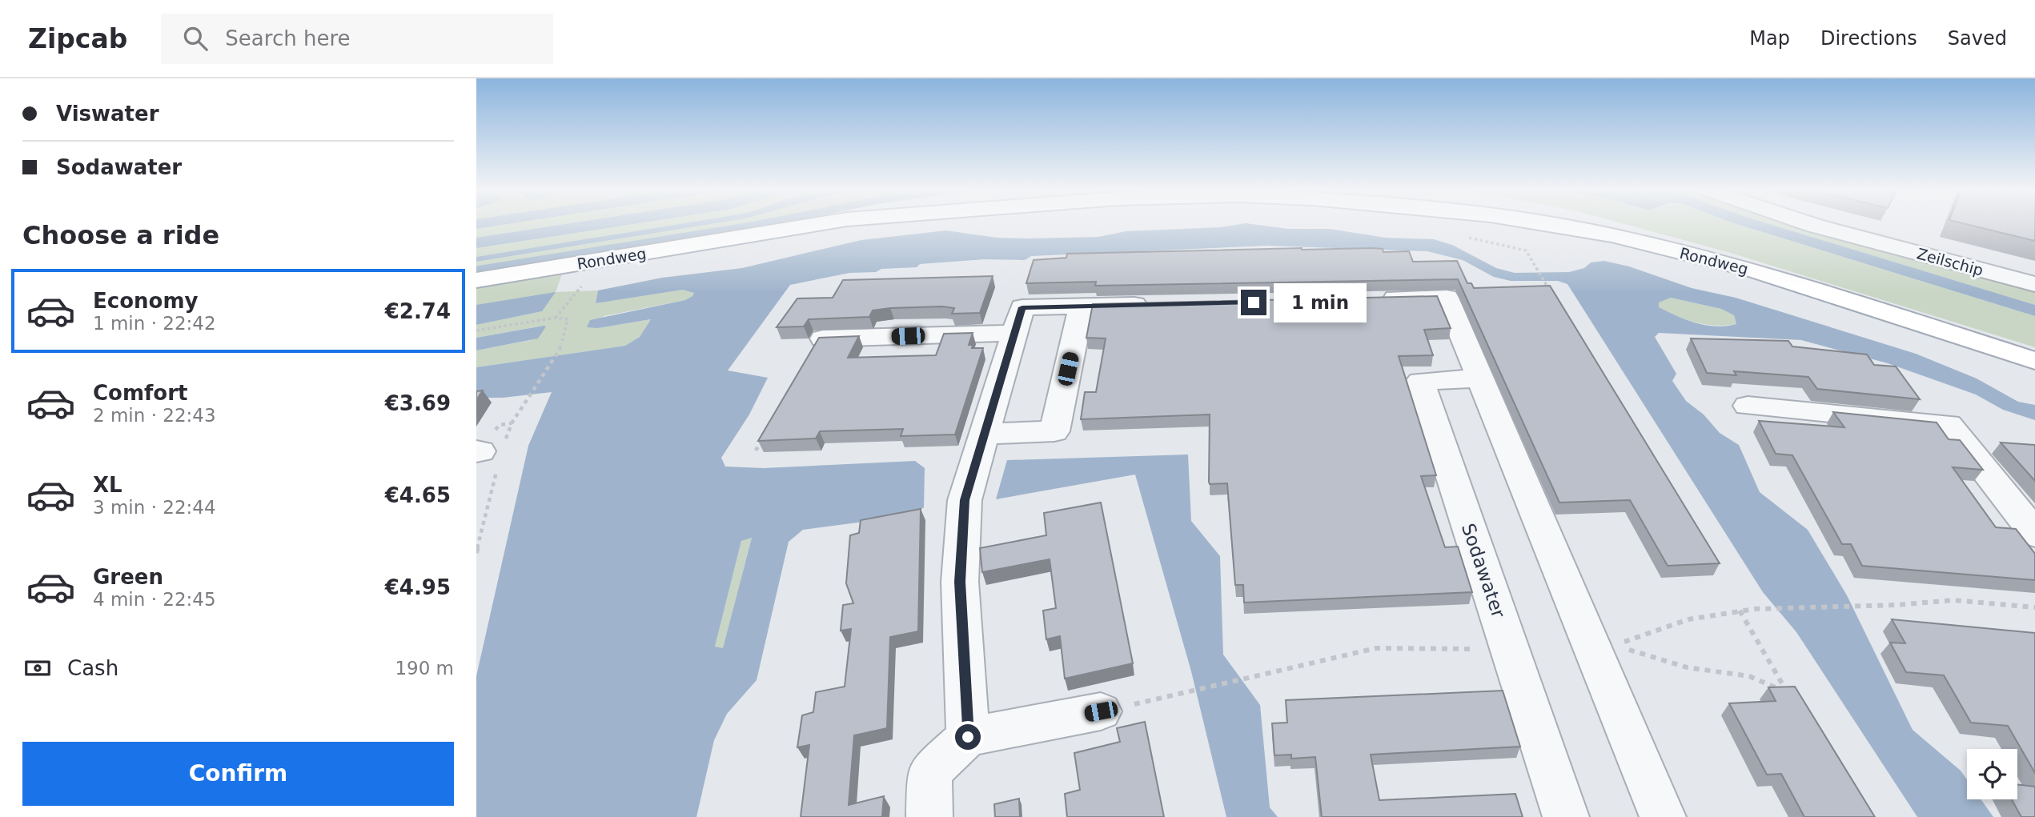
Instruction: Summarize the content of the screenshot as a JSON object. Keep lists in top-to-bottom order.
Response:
{
  "streets": {
    "main road": ["Rondweg"],
    "street": ["Zeilschip", "Sodawater"]
  },
  "page": {
    "header": "Zipcab",
    "search": "Search here",
    "nav": ["Map", "Directions", "Saved"],
    "banner": ["Viswater", "Sodawater"],
    "heading": "Choose a ride",
    "list": [
      {
        "name": "Economy",
        "note": "1 min · 22:42",
        "value": "€2.74"
      },
      {
        "name": "Comfort",
        "note": "2 min · 22:43",
        "value": "€3.69"
      },
      {
        "name": "XL",
        "note": "3 min · 22:44",
        "value": "€4.65"
      },
      {
        "name": "Green",
        "note": "4 min · 22:45",
        "value": "€4.95"
      }
    ],
    "bubble": "1 min",
    "pay": ["Cash", "190 m"],
    "buttons": "Confirm"
  }
}
